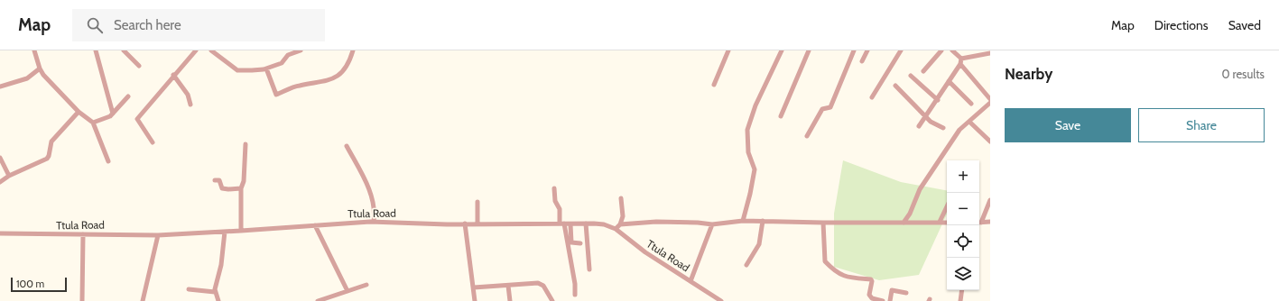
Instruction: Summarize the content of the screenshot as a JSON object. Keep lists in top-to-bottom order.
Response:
{
  "streets": {
    "street": ["Ttula Road"]
  },
  "scale_bar": "100 m",
  "page": {
    "header": "Map",
    "search": "Search here",
    "nav": ["Map", "Directions", "Saved"],
    "heading": ["Nearby", "0 results"],
    "buttons": ["Save", "Share"],
    "map_buttons": ["+", "−"],
    "scale": "100 m"
  }
}
